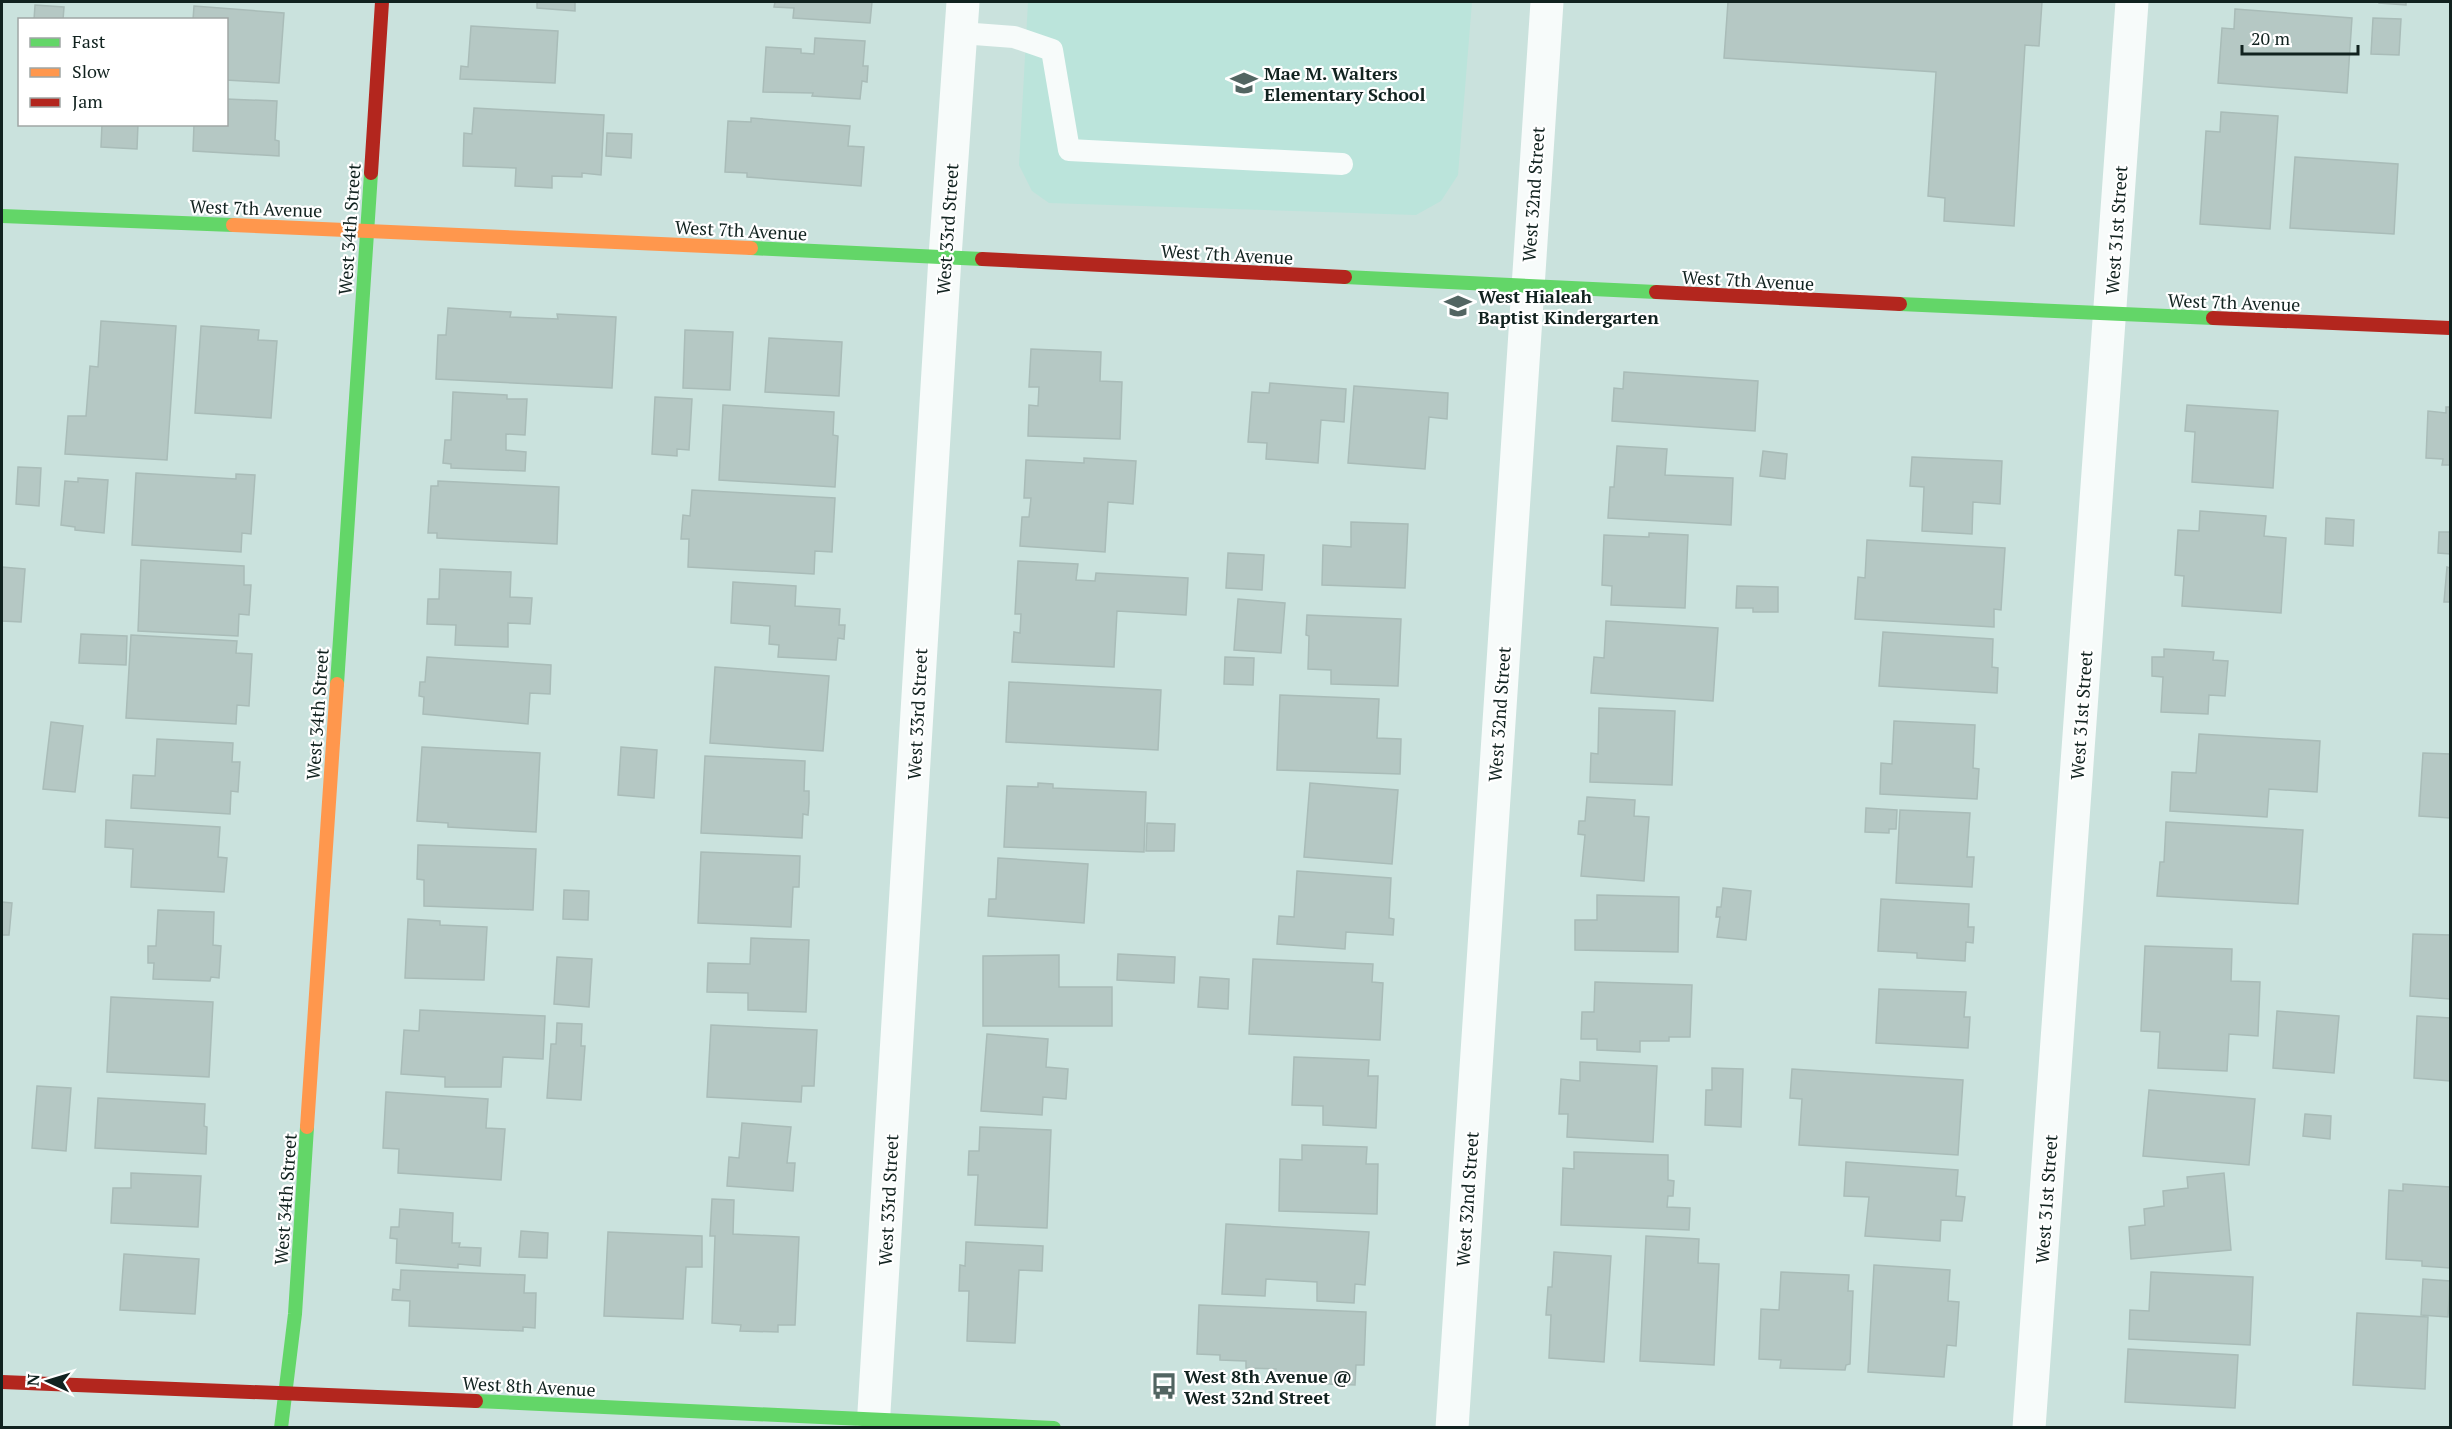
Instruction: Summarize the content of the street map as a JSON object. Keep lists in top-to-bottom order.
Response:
{
  "streets": {
    "street": [
      "West 32nd Street",
      "West 7th Avenue",
      "West 34th Street",
      "West 33rd Street",
      "West 31st Street",
      "West 8th Avenue"
    ]
  },
  "crossings": [
    ["West 32nd Street", "West 7th Avenue"],
    ["West 7th Avenue", "West 34th Street"],
    ["West 7th Avenue", "West 33rd Street"],
    ["West 7th Avenue", "West 31st Street"],
    ["West 34th Street", "West 8th Avenue"],
    ["West 33rd Street", "West 8th Avenue"]
  ],
  "places": {
    "school or university": ["Mae M. Walters Elementary School", "West Hialeah Baptist Kindergarten"],
    "bus stop": ["West 8th Avenue @ West 32nd Street"]
  },
  "legend": ["Fast", "Slow", "Jam"],
  "scale_bar": "20 m",
  "north": "left"
}
